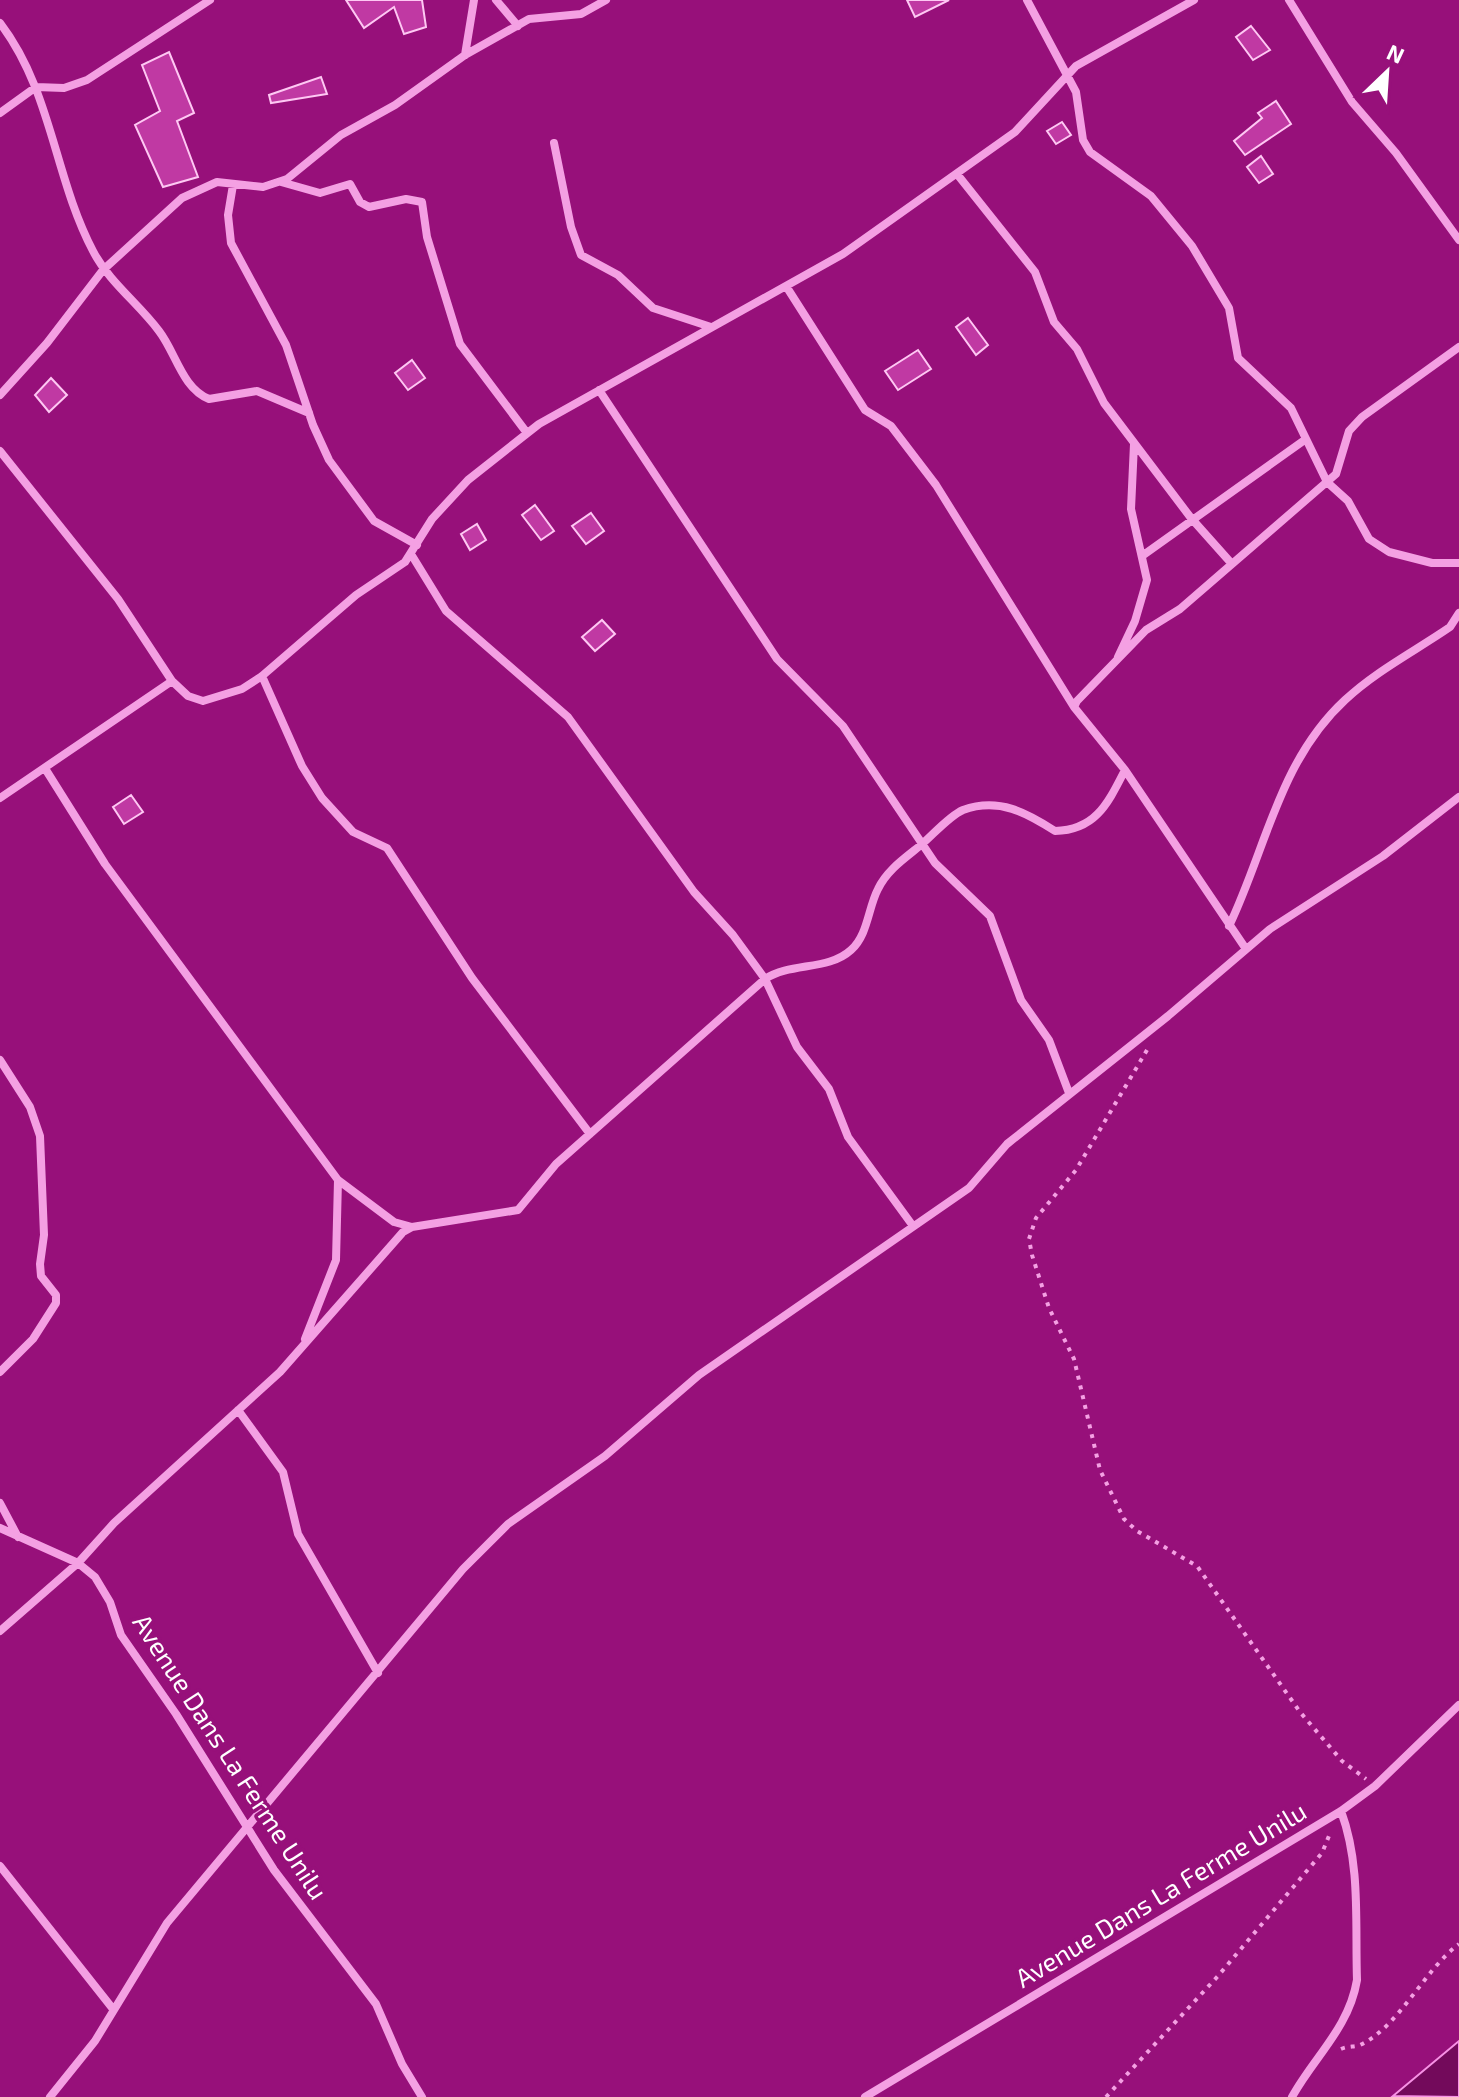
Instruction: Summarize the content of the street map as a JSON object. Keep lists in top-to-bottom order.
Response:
{
  "streets": {
    "street": ["Avenue Dans La Ferme Unilu"]
  },
  "north": "top right"
}
